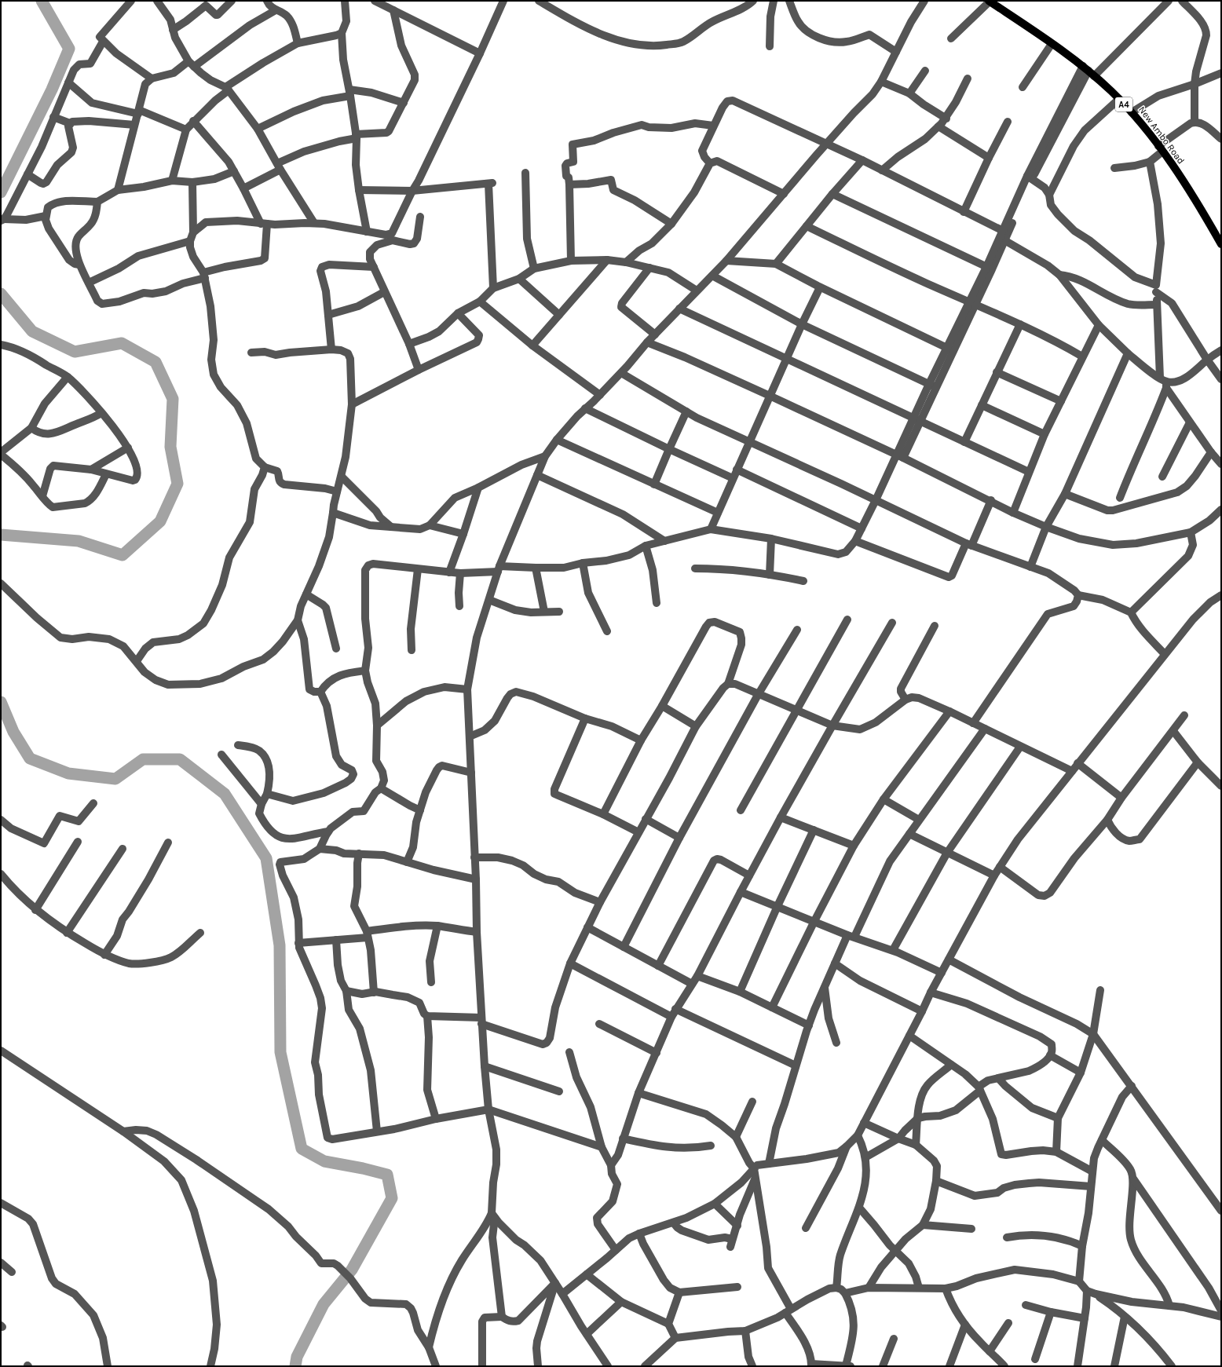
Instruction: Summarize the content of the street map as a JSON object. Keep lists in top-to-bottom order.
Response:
{
  "streets": {
    "main road": ["A4", "New Ambo Road"]
  }
}
